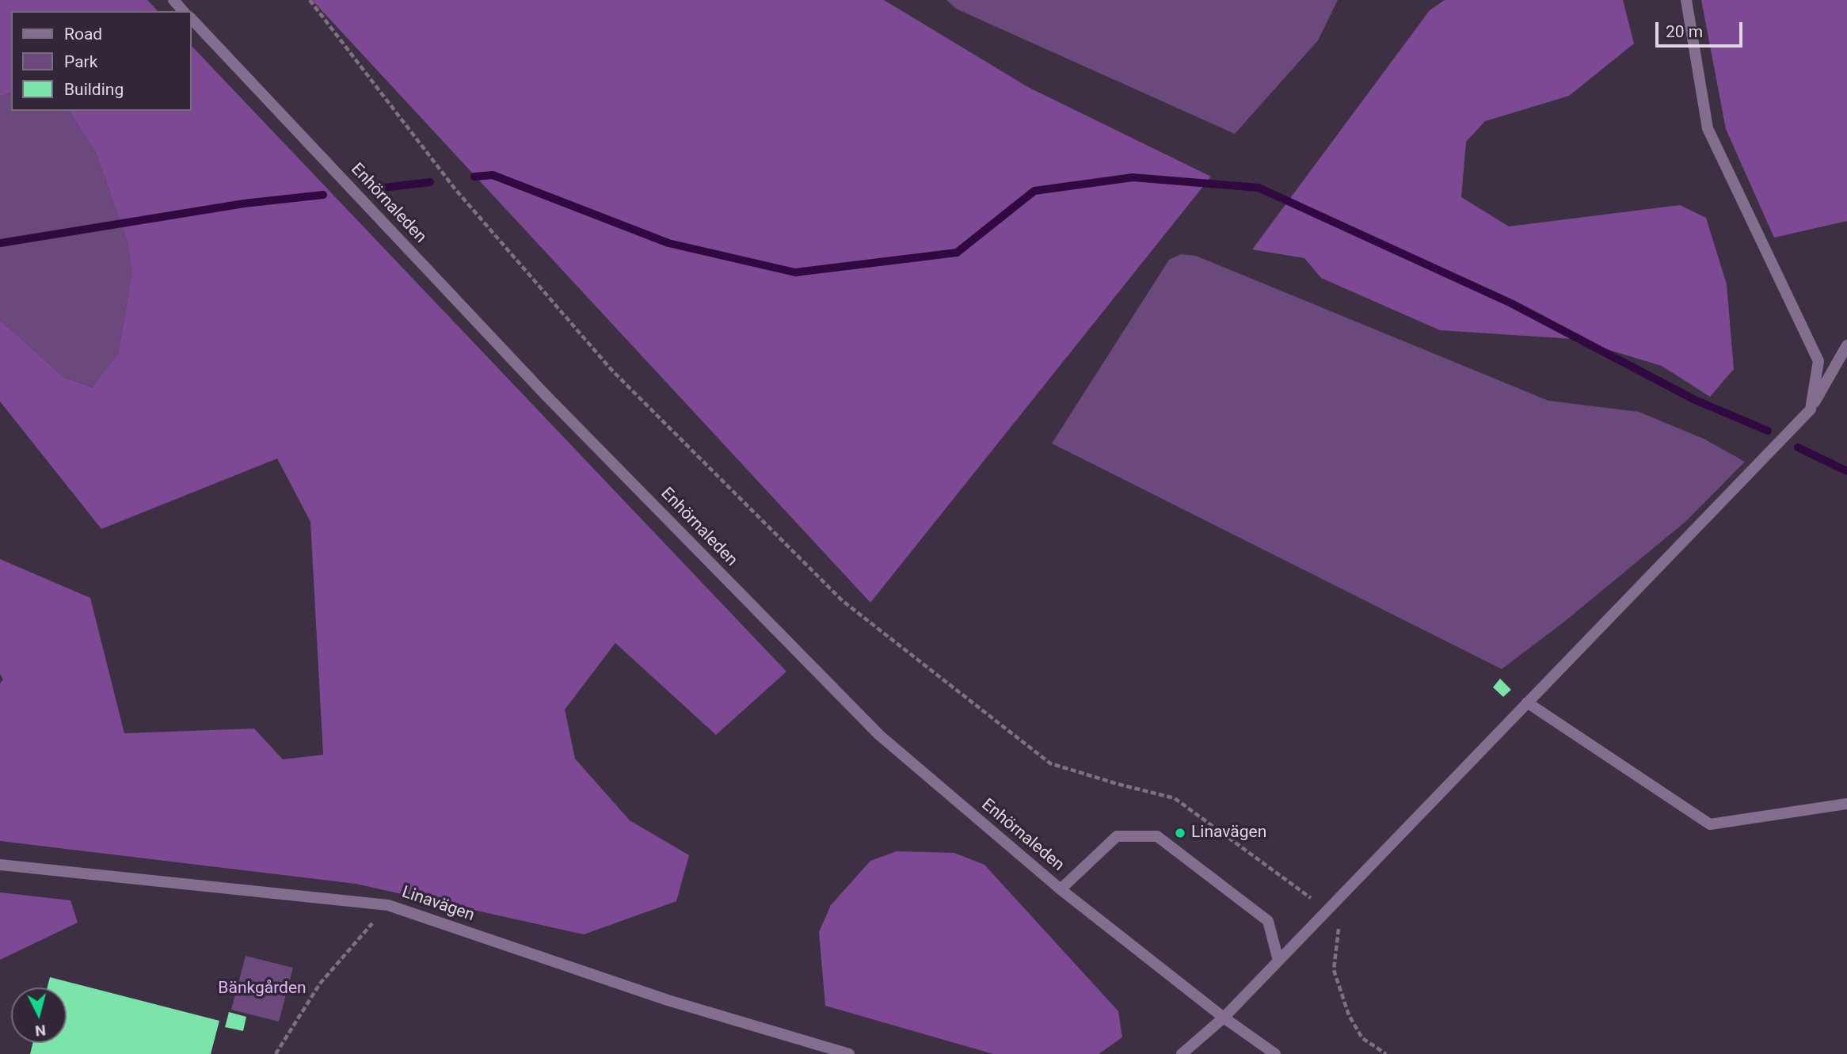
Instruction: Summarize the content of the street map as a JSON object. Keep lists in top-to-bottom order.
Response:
{
  "streets": {
    "street": ["Enhörnaleden", "Linavägen"]
  },
  "parks": ["Bänkgården"],
  "places": ["Linavägen"],
  "legend": ["Road", "Park", "Building"],
  "scale_bar": "20 m",
  "north": "bottom"
}
